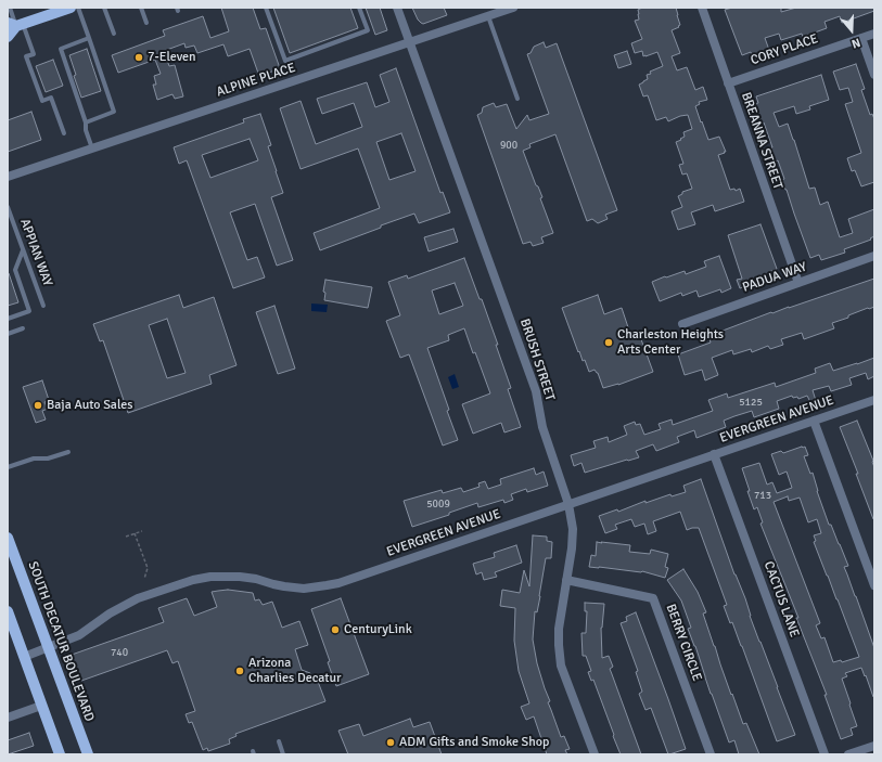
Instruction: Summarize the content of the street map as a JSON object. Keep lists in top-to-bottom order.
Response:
{
  "streets": {
    "main road": ["SOUTH DECATUR BOULEVARD"],
    "street": [
      "CORY PLACE",
      "ALPINE PLACE",
      "BREANNA STREET",
      "PADUA WAY",
      "BRUSH STREET",
      "EVERGREEN AVENUE",
      "CACTUS LANE",
      "BERRY CIRCLE"
    ],
    "lane": ["APPIAN WAY"]
  },
  "crossings": [
    ["CORY PLACE", "BREANNA STREET"],
    ["ALPINE PLACE", "BRUSH STREET"],
    ["BREANNA STREET", "PADUA WAY"],
    ["BRUSH STREET", "EVERGREEN AVENUE"],
    ["BRUSH STREET", "BERRY CIRCLE"],
    ["EVERGREEN AVENUE", "CACTUS LANE"],
    ["EVERGREEN AVENUE", "SOUTH DECATUR BOULEVARD"]
  ],
  "places": [
    "7-Eleven",
    "Charleston Heights Arts Center",
    "Baja Auto Sales",
    "CenturyLink",
    "Arizona Charlies Decatur",
    "ADM Gifts and Smoke Shop"
  ],
  "house_numbers": [
    "900",
    "5125",
    "713",
    "5009",
    "740"
  ],
  "north": "bottom"
}
